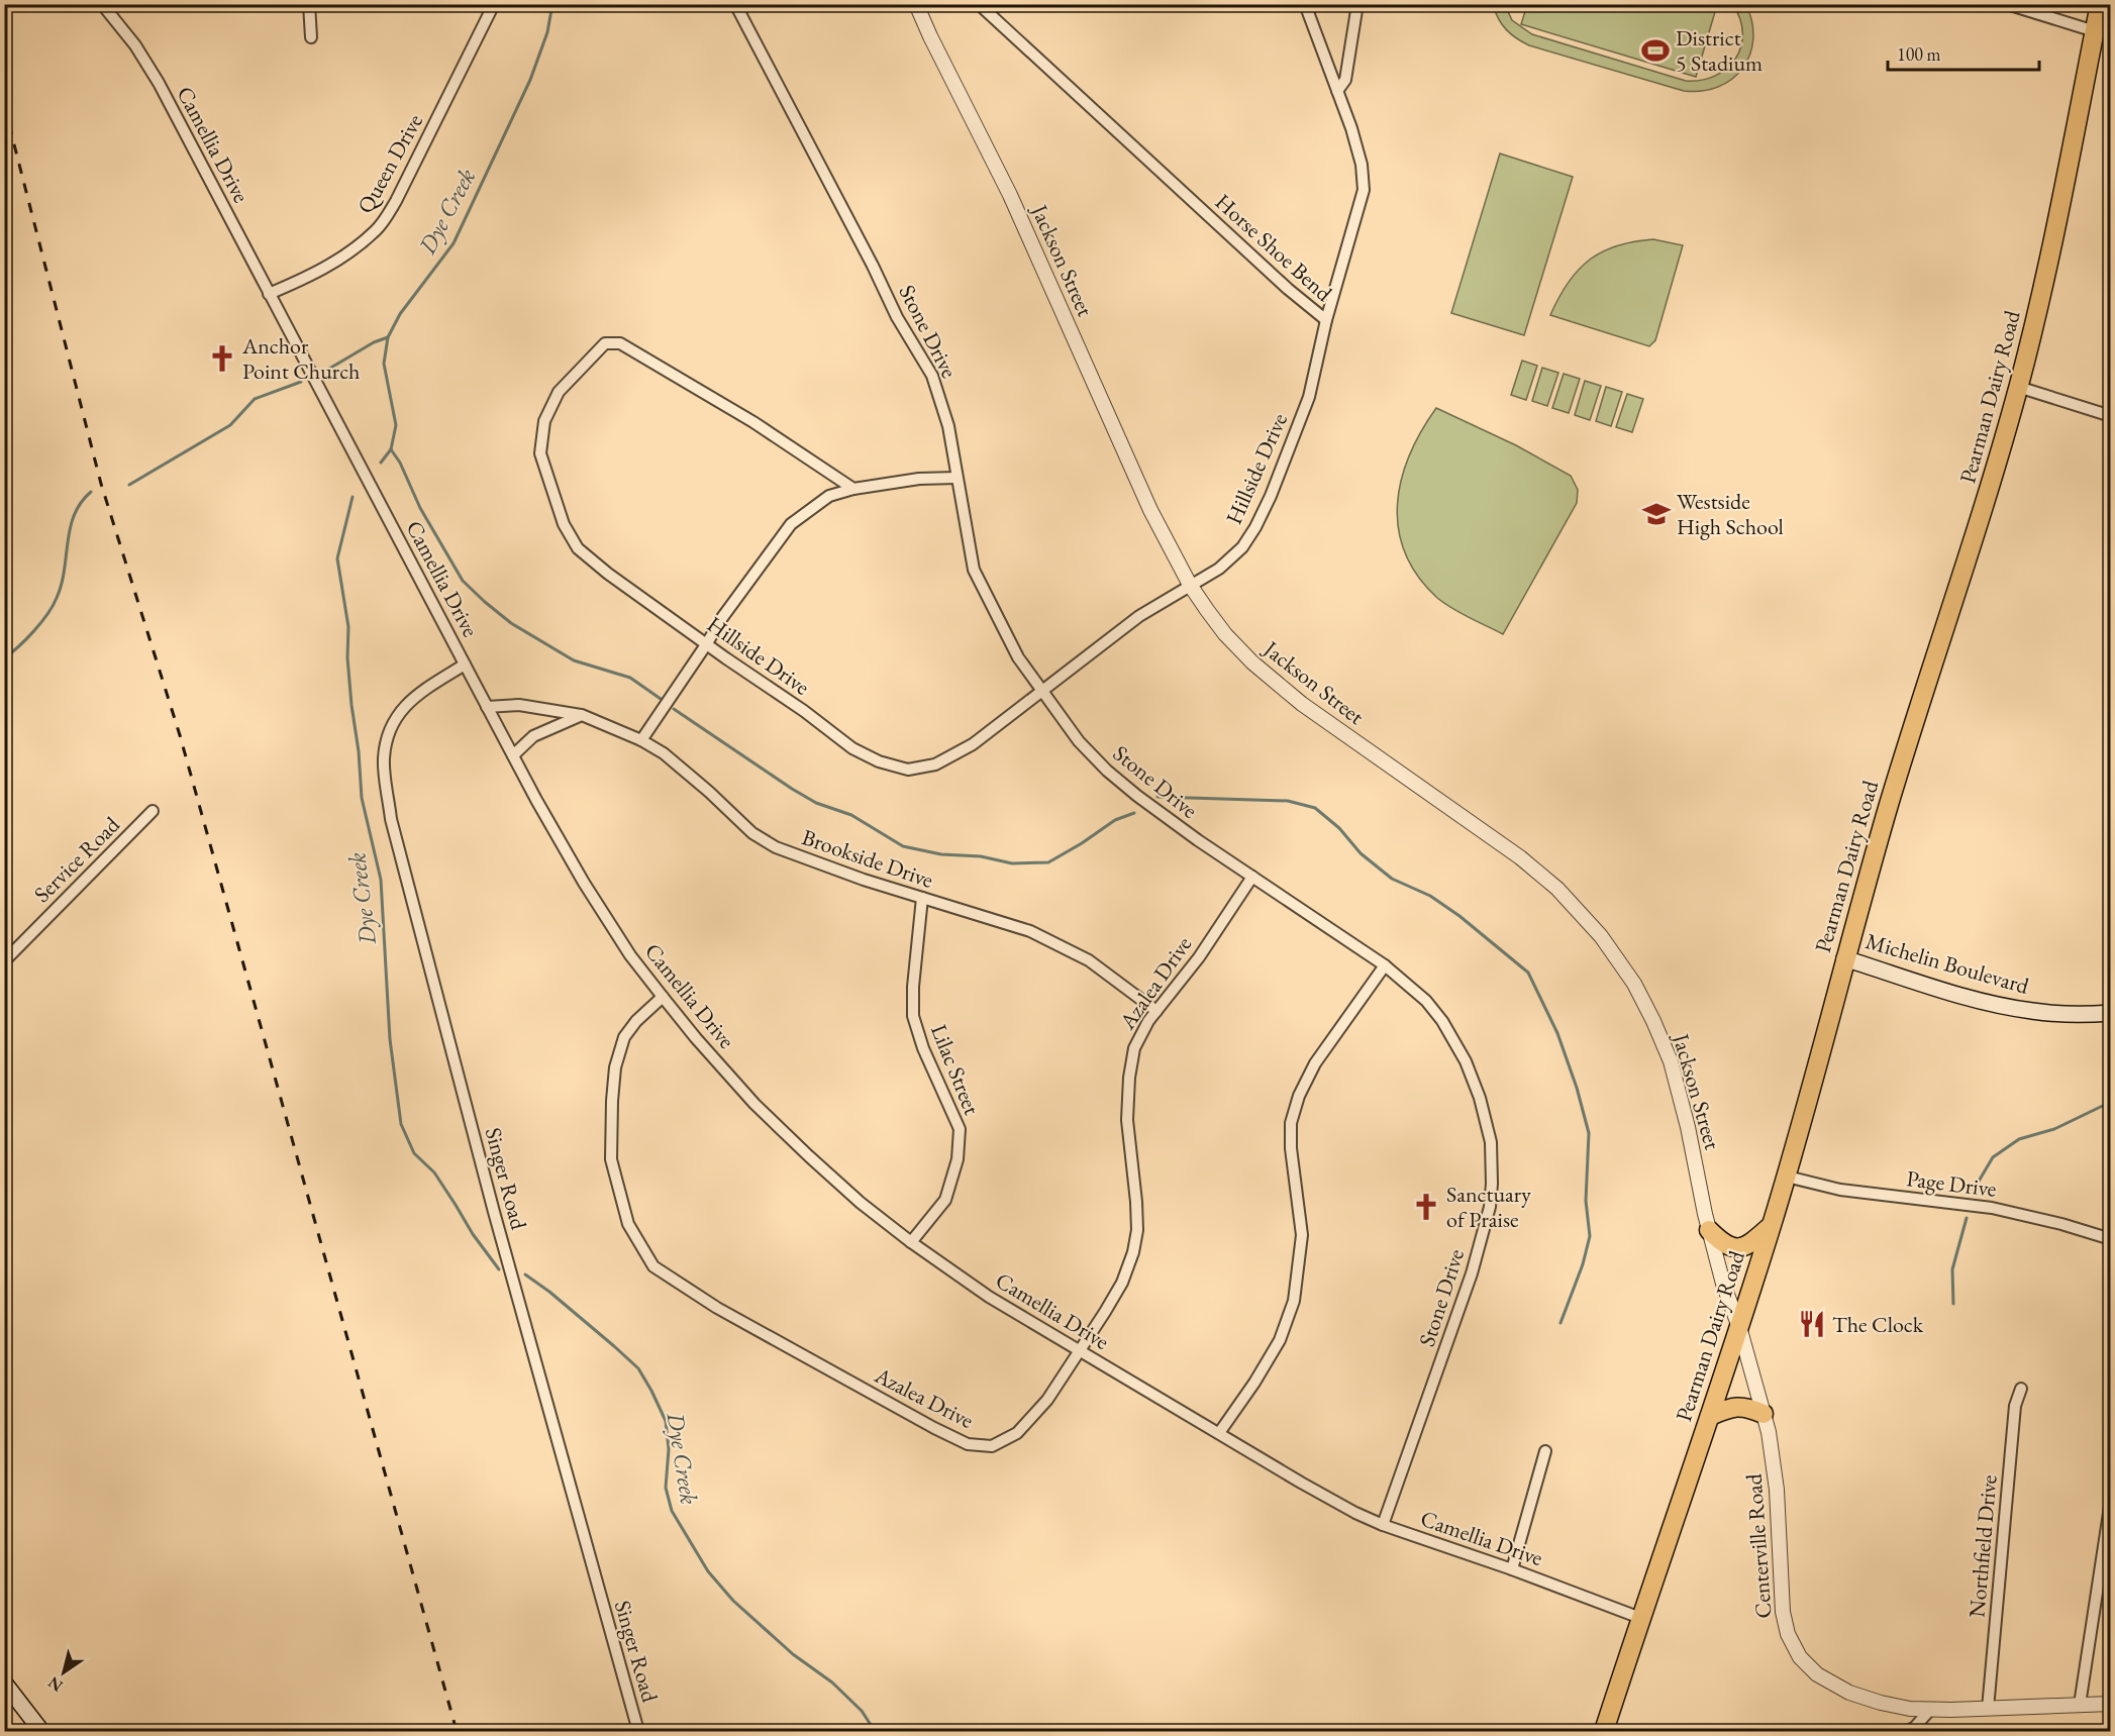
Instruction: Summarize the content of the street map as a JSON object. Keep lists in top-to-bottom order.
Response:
{
  "streets": {
    "highway": ["Pearman Dairy Road"],
    "main road": ["Michelin Boulevard"],
    "street": [
      "Camellia Drive",
      "Queen Drive",
      "Horse Shoe Bend",
      "Jackson Street",
      "Stone Drive",
      "Hillside Drive",
      "Brookside Drive",
      "Service Road",
      "Azalea Drive",
      "Lilac Street",
      "Singer Road",
      "Page Drive",
      "Centerville Road",
      "Northfield Drive"
    ]
  },
  "crossings": [
    ["Camellia Drive", "Queen Drive"],
    ["Camellia Drive", "Stone Drive"],
    ["Camellia Drive", "Pearman Dairy Road"],
    ["Camellia Drive", "Brookside Drive"],
    ["Camellia Drive", "Azalea Drive"],
    ["Camellia Drive", "Lilac Street"],
    ["Camellia Drive", "Singer Road"],
    ["Horse Shoe Bend", "Hillside Drive"],
    ["Jackson Street", "Pearman Dairy Road"],
    ["Jackson Street", "Hillside Drive"],
    ["Jackson Street", "Centerville Road"],
    ["Stone Drive", "Hillside Drive"],
    ["Stone Drive", "Azalea Drive"],
    ["Pearman Dairy Road", "Michelin Boulevard"],
    ["Pearman Dairy Road", "Page Drive"],
    ["Pearman Dairy Road", "Centerville Road"],
    ["Brookside Drive", "Azalea Drive"],
    ["Brookside Drive", "Lilac Street"],
    ["Centerville Road", "Northfield Drive"]
  ],
  "water": ["Dye Creek"],
  "places": {
    "sports": ["District 5 Stadium"],
    "church": ["Anchor Point Church", "Sanctuary of Praise"],
    "school or university": ["Westside High School"],
    "restaurant": ["The Clock"]
  },
  "scale_bar": "100 m",
  "north": "bottom left"
}
